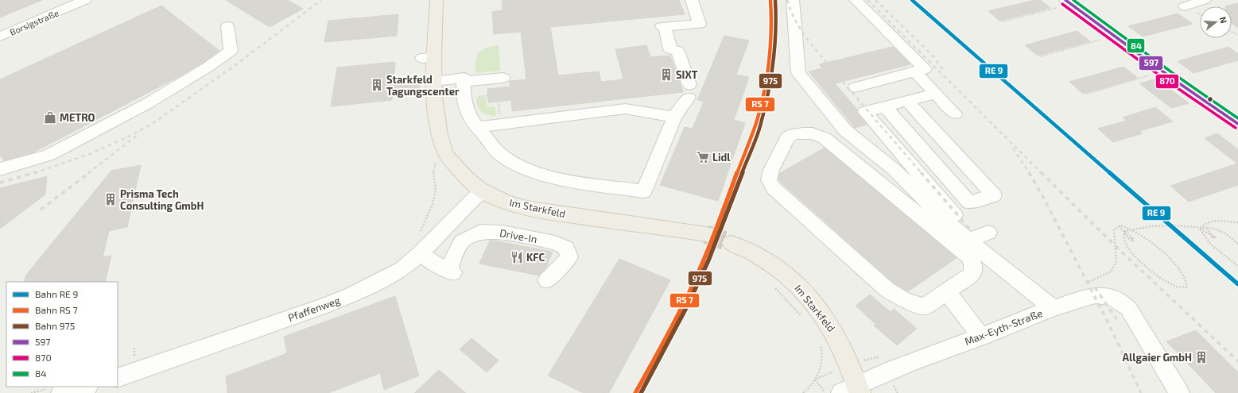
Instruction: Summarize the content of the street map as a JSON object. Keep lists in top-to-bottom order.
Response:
{
  "streets": {
    "main road": ["Im Starkfeld"],
    "street": [
      "Borsigstraße",
      "Drive-In",
      "Pfaffenweg",
      "Max-Eyth-Straße"
    ]
  },
  "crossings": [
    ["Im Starkfeld", "Pfaffenweg"],
    ["Im Starkfeld", "Max-Eyth-Straße"],
    ["Drive-In", "Pfaffenweg"]
  ],
  "places": {
    "building": [
      "SIXT",
      "Starkfeld Tagungscenter",
      "Prisma Tech Consulting GmbH",
      "Allgaier GmbH"
    ],
    "shop": ["METRO"],
    "supermarket": ["Lidl"],
    "restaurant": ["KFC"]
  },
  "lines": [
    "rail line 975",
    "transit line 597",
    "transit line 84",
    "transit line 870"
  ],
  "legend": [
    "Bahn RE 9",
    "Bahn RS 7",
    "Bahn 975",
    "597",
    "870",
    "84"
  ],
  "north": "right"
}
